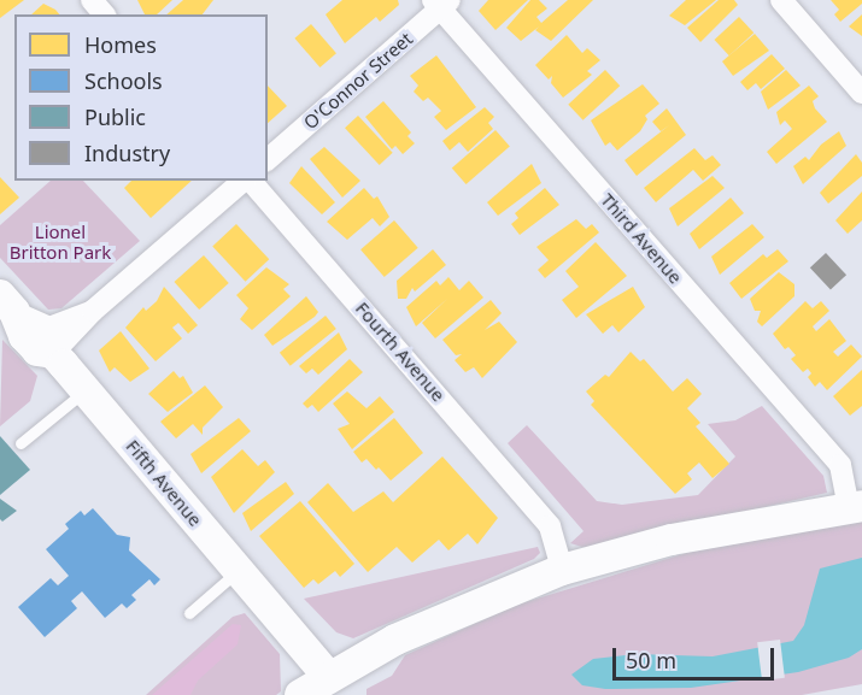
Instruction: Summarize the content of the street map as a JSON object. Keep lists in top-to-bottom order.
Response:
{
  "streets": {
    "main road": ["Fifth Avenue"],
    "street": ["O'Connor Street", "Third Avenue", "Fourth Avenue"]
  },
  "crossings": [
    ["O'Connor Street", "Third Avenue"]
  ],
  "parks": ["Lionel Britton Park"],
  "legend": [
    "Homes",
    "Schools",
    "Public",
    "Industry"
  ],
  "scale_bar": "50 m"
}
